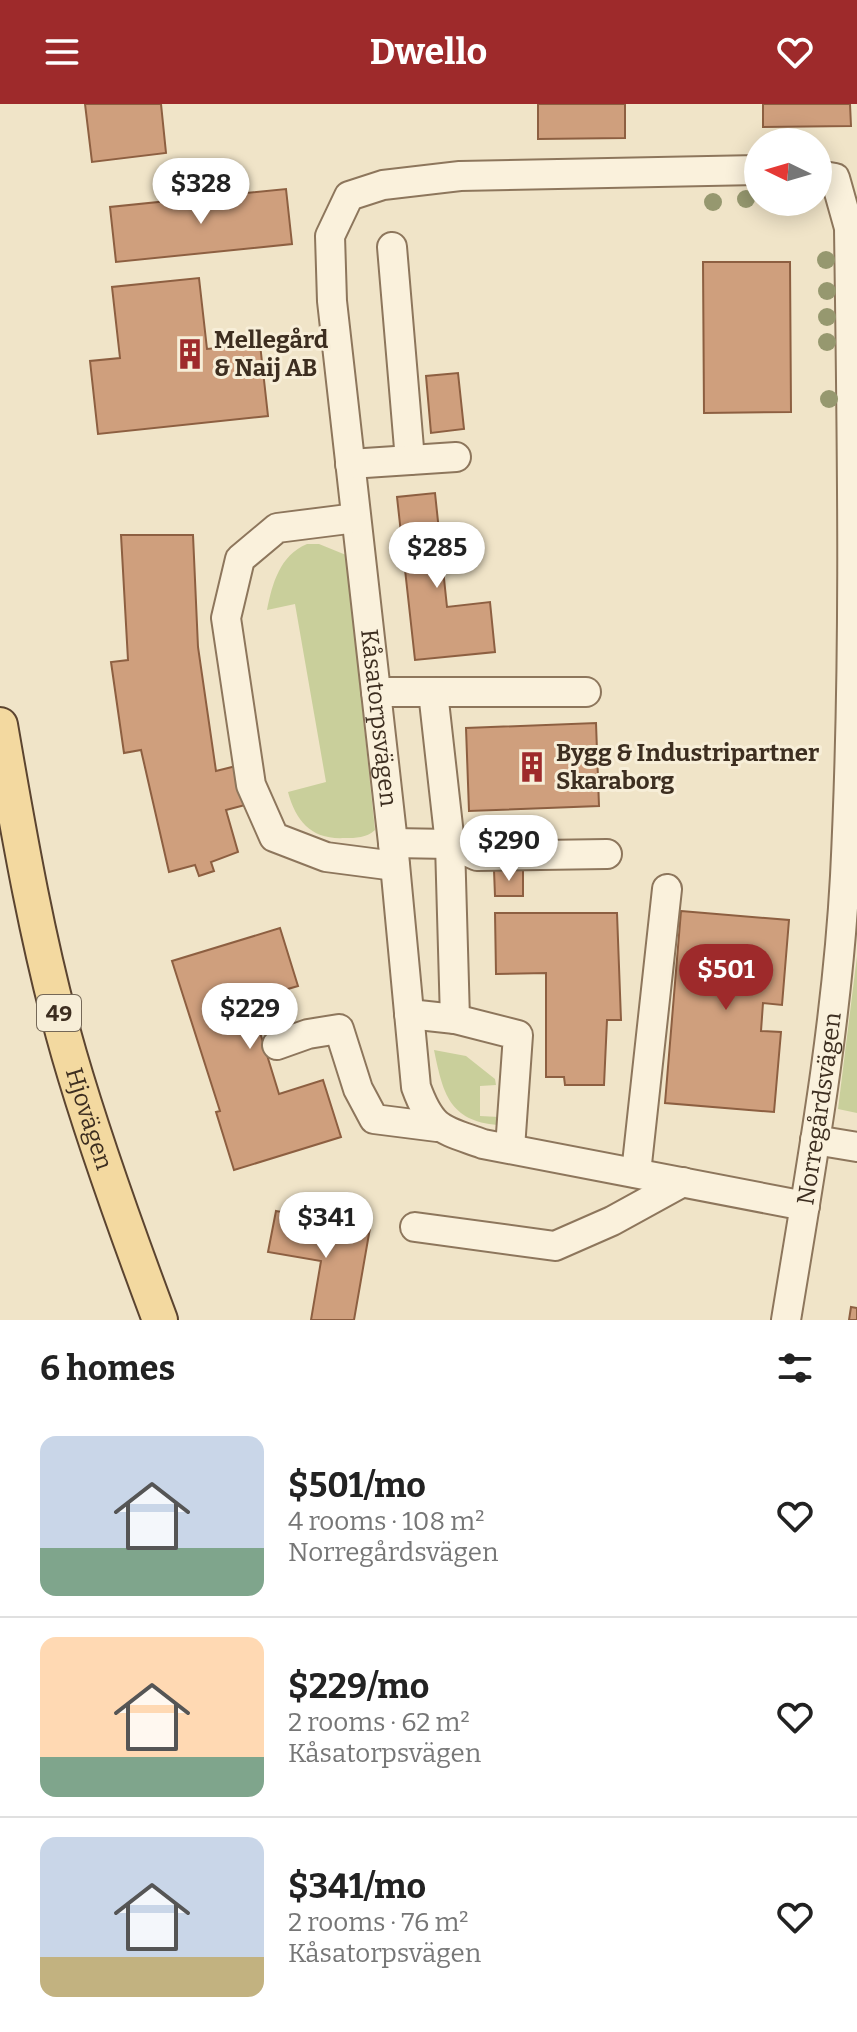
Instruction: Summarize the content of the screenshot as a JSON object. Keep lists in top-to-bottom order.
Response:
{
  "streets": {
    "main road": ["49", "Hjovägen"],
    "street": ["Kåsatorpsvägen", "Norregårdsvägen"]
  },
  "places": {
    "building": ["Mellegård & Naij AB", "Bygg & Industripartner Skaraborg"]
  },
  "north": "left",
  "page": {
    "header": "Dwello",
    "price": [
      "$328",
      "$285",
      "$290",
      "$501",
      "$229",
      "$341"
    ],
    "heading": "6 homes",
    "list": [
      {
        "name": "$501/mo",
        "note": "4 rooms · 108 m² · Norregårdsvägen"
      },
      {
        "name": "$229/mo",
        "note": "2 rooms · 62 m² · Kåsatorpsvägen"
      },
      {
        "name": "$341/mo",
        "note": "2 rooms · 76 m² · Kåsatorpsvägen"
      }
    ]
  }
}
